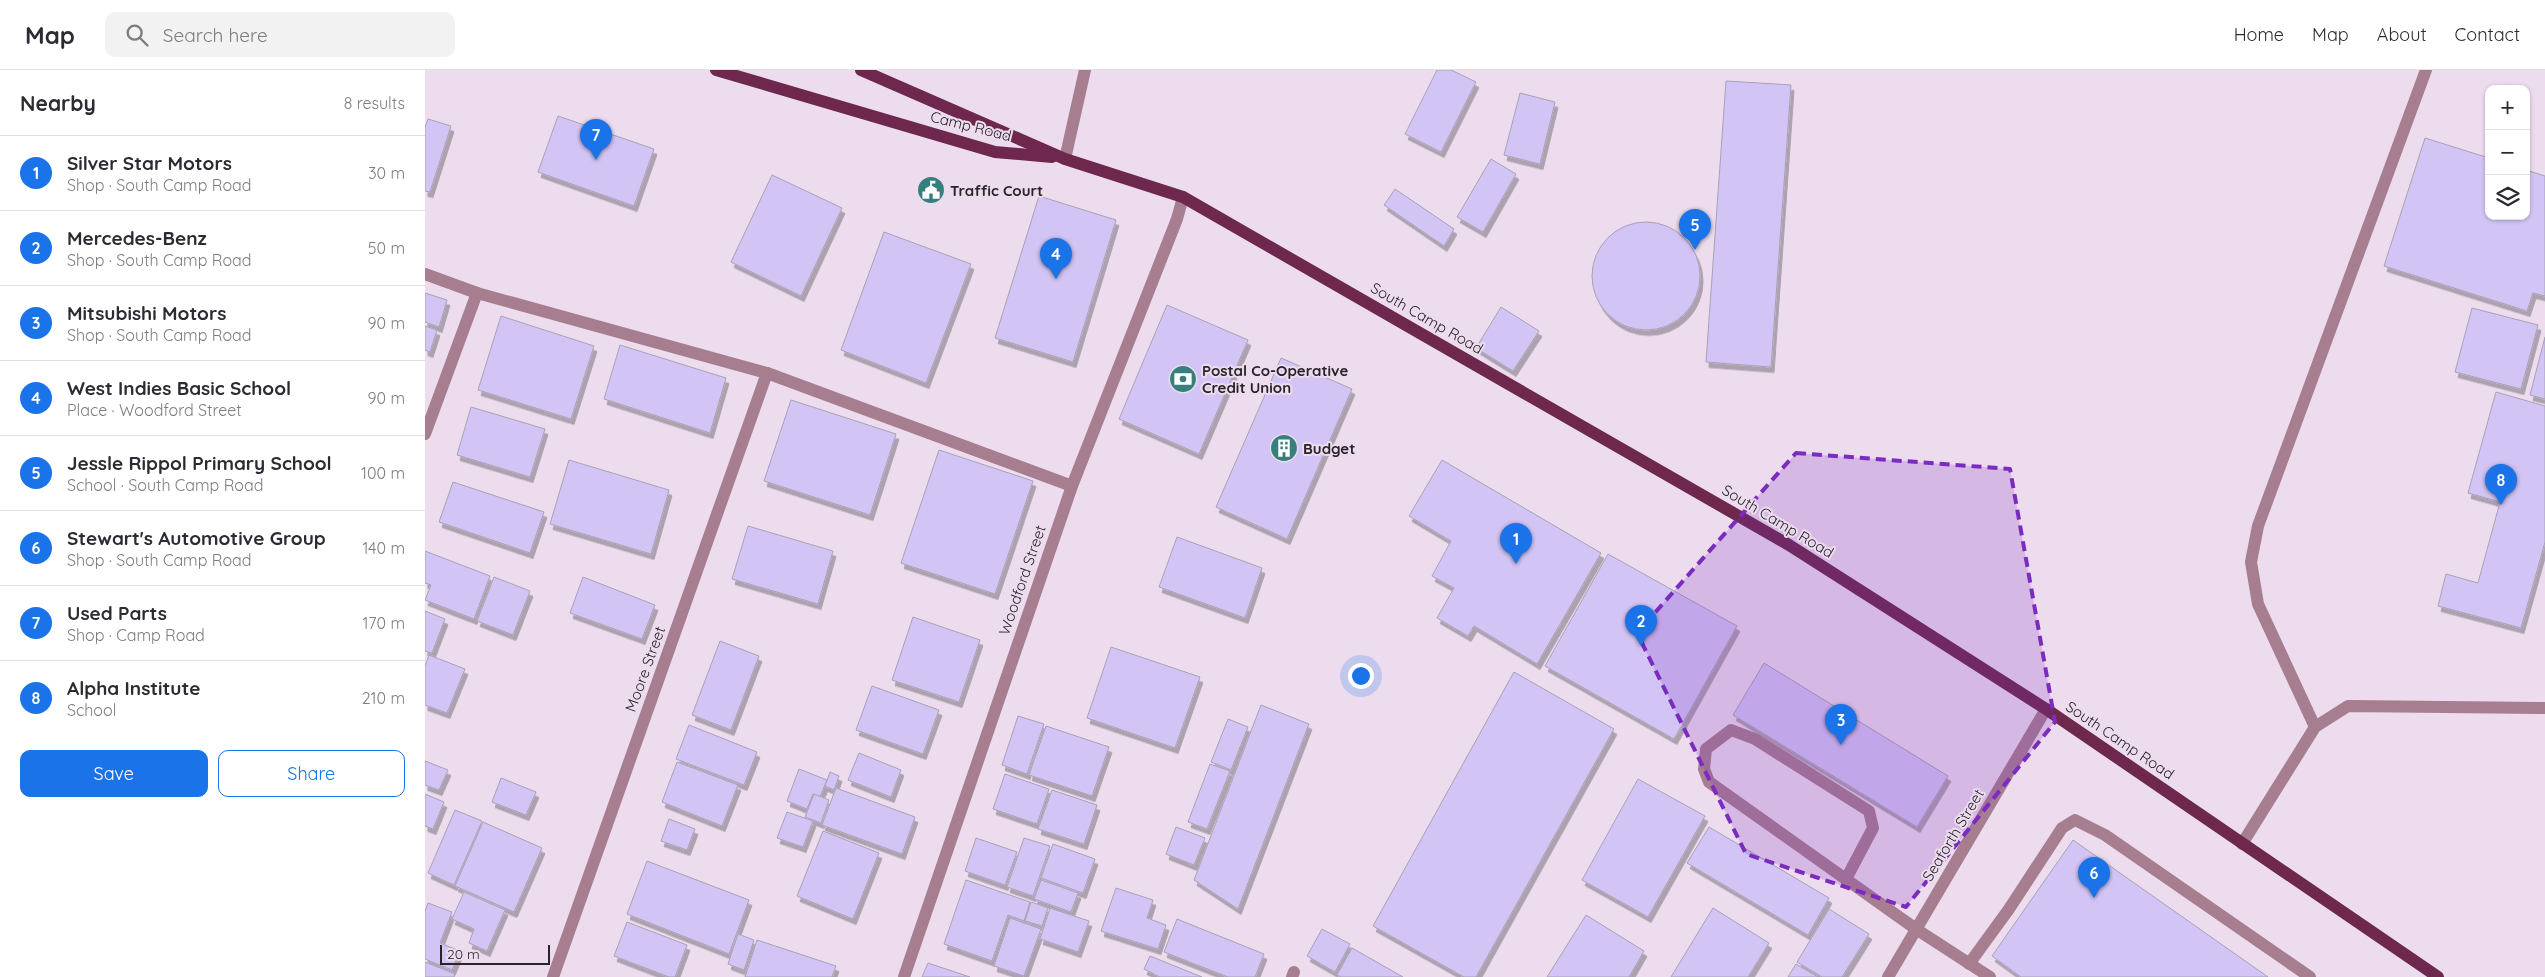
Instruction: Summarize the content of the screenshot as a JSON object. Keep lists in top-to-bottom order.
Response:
{
  "streets": {
    "main road": ["Camp Road", "South Camp Road"],
    "street": ["Woodford Street", "Moore Street", "Seaforth Street"]
  },
  "crossings": [
    ["Camp Road", "South Camp Road"],
    ["South Camp Road", "Woodford Street"],
    ["South Camp Road", "Seaforth Street"]
  ],
  "places": {
    "public building": ["Traffic Court"],
    "bank": ["Postal Co-Operative Credit Union"],
    "building": ["Budget"]
  },
  "scale_bar": "20 m",
  "page": {
    "header": "Map",
    "search": "Search here",
    "nav": [
      "Home",
      "Map",
      "About",
      "Contact"
    ],
    "heading": ["Nearby", "8 results"],
    "map_buttons": ["+", "−"],
    "pins": [
      "7",
      "5",
      "4",
      "8",
      "1",
      "2",
      "3",
      "6"
    ],
    "list": [
      {
        "mark": "1",
        "name": "Silver Star Motors",
        "note": "Shop · South Camp Road",
        "value": "30 m"
      },
      {
        "mark": "2",
        "name": "Mercedes-Benz",
        "note": "Shop · South Camp Road",
        "value": "50 m"
      },
      {
        "mark": "3",
        "name": "Mitsubishi Motors",
        "note": "Shop · South Camp Road",
        "value": "90 m"
      },
      {
        "mark": "4",
        "name": "West Indies Basic School",
        "note": "Place · Woodford Street",
        "value": "90 m"
      },
      {
        "mark": "5",
        "name": "Jessle Rippol Primary School",
        "note": "School · South Camp Road",
        "value": "100 m"
      },
      {
        "mark": "6",
        "name": "Stewart's Automotive Group",
        "note": "Shop · South Camp Road",
        "value": "140 m"
      },
      {
        "mark": "7",
        "name": "Used Parts",
        "note": "Shop · Camp Road",
        "value": "170 m"
      },
      {
        "mark": "8",
        "name": "Alpha Institute",
        "note": "School",
        "value": "210 m"
      }
    ],
    "buttons": ["Save", "Share"],
    "scale": "20 m"
  }
}
